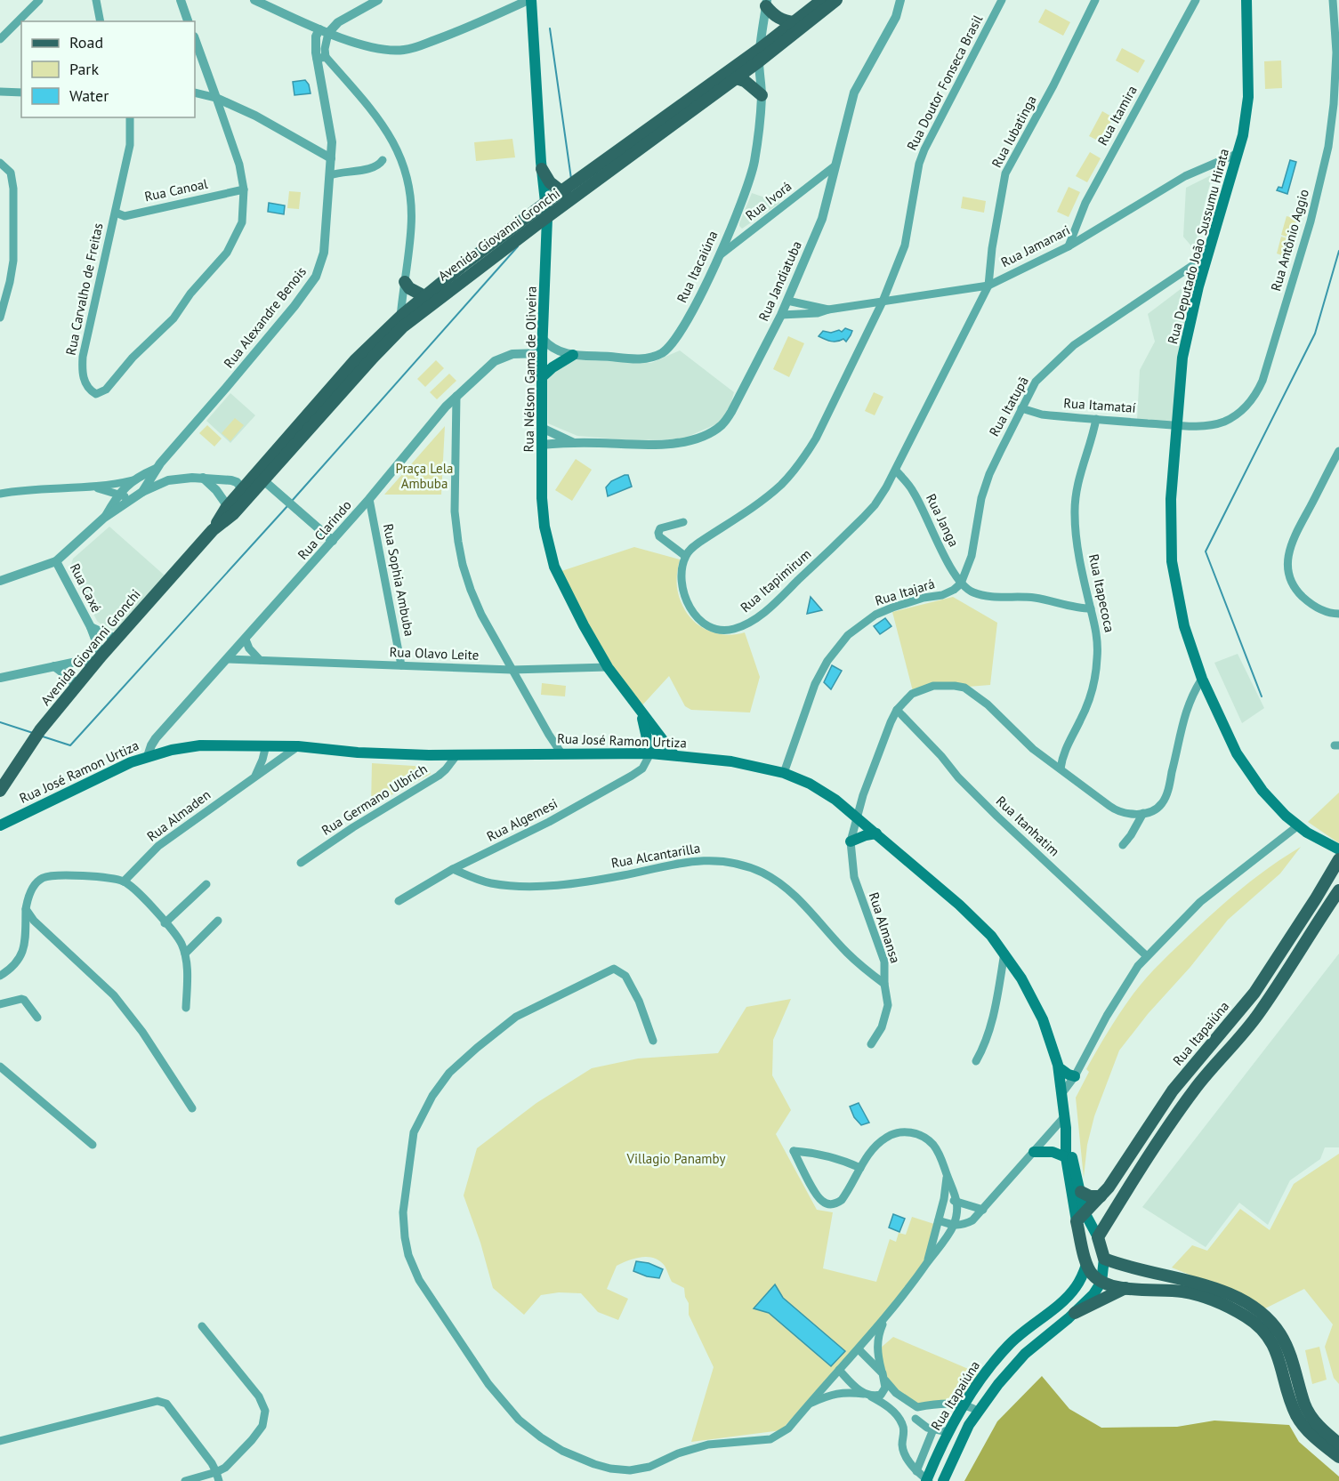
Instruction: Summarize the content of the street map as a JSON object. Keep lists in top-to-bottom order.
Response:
{
  "streets": {
    "main road": [
      "Avenida Giovanni Gronchi",
      "Rua Deputado João Sussumu Hirata",
      "Rua Nélson Gama de Oliveira",
      "Rua José Ramon Urtiza",
      "Rua Itapaiúna"
    ],
    "street": [
      "Rua Doutor Fonseca Brasil",
      "Rua Itamira",
      "Rua Iubatinga",
      "Rua Canoal",
      "Rua Ivorá",
      "Rua Antônio Aggio",
      "Rua Jamanari",
      "Rua Itacaiúna",
      "Rua Jandiatuba",
      "Rua Carvalho de Freitas",
      "Rua Alexandre Benois",
      "Rua Itamataí",
      "Rua Itatupã",
      "Rua Janga",
      "Rua Clarindo",
      "Rua Sophia Ambuba",
      "Rua Itapimirum",
      "Rua Caxé",
      "Rua Itajará",
      "Rua Itapecoca",
      "Rua Olavo Leite",
      "Rua Germano Ulbrich",
      "Rua Almaden",
      "Rua Algemesi",
      "Rua Itanhatim",
      "Rua Alcantarilla",
      "Rua Almansa"
    ]
  },
  "crossings": [
    ["Rua Doutor Fonseca Brasil", "Rua Jamanari"],
    ["Rua Itamira", "Rua Jamanari"],
    ["Rua Iubatinga", "Rua Jamanari"],
    ["Rua Iubatinga", "Rua Itapimirum"],
    ["Rua Canoal", "Rua Carvalho de Freitas"],
    ["Rua Ivorá", "Rua Itacaiúna"],
    ["Rua Ivorá", "Rua Jandiatuba"],
    ["Avenida Giovanni Gronchi", "Rua Itacaiúna"],
    ["Avenida Giovanni Gronchi", "Rua Nélson Gama de Oliveira"],
    ["Avenida Giovanni Gronchi", "Rua Caxé"],
    ["Rua Antônio Aggio", "Rua Deputado João Sussumu Hirata"],
    ["Rua Antônio Aggio", "Rua Itamataí"],
    ["Rua Jamanari", "Rua Deputado João Sussumu Hirata"],
    ["Rua Jamanari", "Rua Jandiatuba"],
    ["Rua Jamanari", "Rua Itapimirum"],
    ["Rua Deputado João Sussumu Hirata", "Rua Itamataí"],
    ["Rua Deputado João Sussumu Hirata", "Rua Itatupã"],
    ["Rua Deputado João Sussumu Hirata", "Rua Itapaiúna"],
    ["Rua Itacaiúna", "Rua Nélson Gama de Oliveira"],
    ["Rua Jandiatuba", "Rua Nélson Gama de Oliveira"],
    ["Rua Alexandre Benois", "Rua Caxé"],
    ["Rua Nélson Gama de Oliveira", "Rua Clarindo"],
    ["Rua Nélson Gama de Oliveira", "Rua Olavo Leite"],
    ["Rua Nélson Gama de Oliveira", "Rua José Ramon Urtiza"],
    ["Rua Nélson Gama de Oliveira", "Rua Algemesi"],
    ["Rua Itamataí", "Rua Itatupã"],
    ["Rua Itamataí", "Rua Itapecoca"],
    ["Rua Itatupã", "Rua Janga"],
    ["Rua Itatupã", "Rua Itajará"],
    ["Rua Janga", "Rua Itapimirum"],
    ["Rua Janga", "Rua Itajará"],
    ["Rua Clarindo", "Rua Sophia Ambuba"],
    ["Rua Clarindo", "Rua Olavo Leite"],
    ["Rua Clarindo", "Rua José Ramon Urtiza"],
    ["Rua Sophia Ambuba", "Rua Olavo Leite"],
    ["Rua Itajará", "Rua José Ramon Urtiza"],
    ["Rua José Ramon Urtiza", "Rua Germano Ulbrich"],
    ["Rua José Ramon Urtiza", "Rua Almaden"],
    ["Rua José Ramon Urtiza", "Rua Algemesi"],
    ["Rua José Ramon Urtiza", "Rua Almansa"],
    ["Rua José Ramon Urtiza", "Rua Itapaiúna"],
    ["Rua Algemesi", "Rua Alcantarilla"],
    ["Rua Itanhatim", "Rua Almansa"],
    ["Rua Alcantarilla", "Rua Almansa"]
  ],
  "parks": ["Praça Lela Ambuba", "Villagio Panamby"],
  "legend": ["Road", "Park", "Water"]
}
